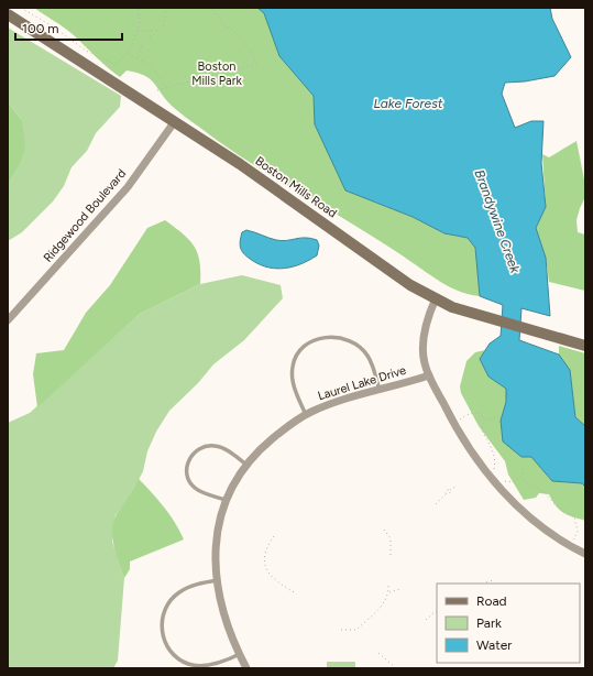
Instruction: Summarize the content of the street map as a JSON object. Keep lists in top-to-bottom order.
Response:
{
  "streets": {
    "street": ["Boston Mills Road", "Ridgewood Boulevard", "Laurel Lake Drive"]
  },
  "crossings": [
    ["Boston Mills Road", "Ridgewood Boulevard"]
  ],
  "water": ["Lake Forest", "Brandywine Creek"],
  "parks": ["Boston Mills Park"],
  "legend": ["Road", "Park", "Water"],
  "scale_bar": "100 m"
}
